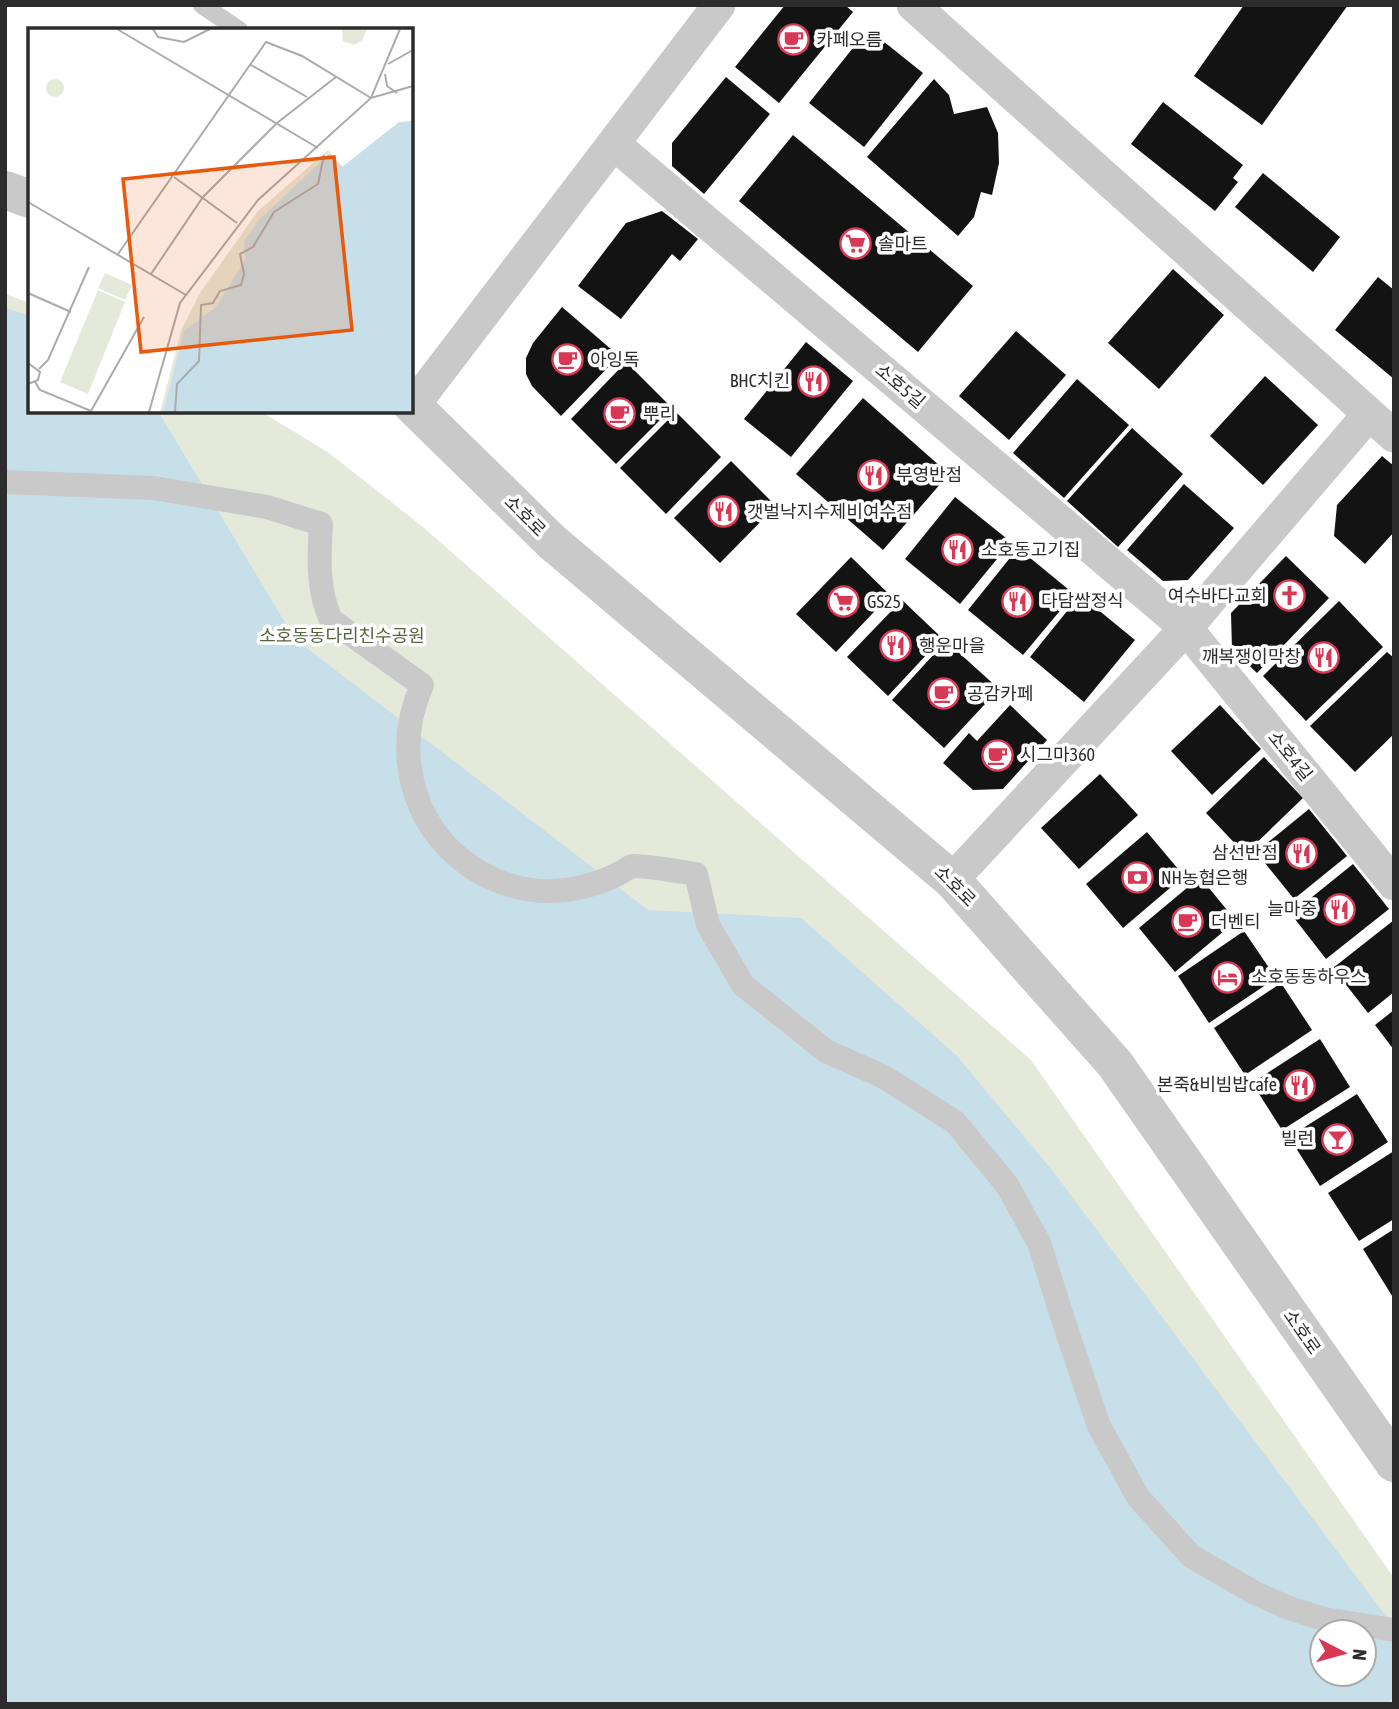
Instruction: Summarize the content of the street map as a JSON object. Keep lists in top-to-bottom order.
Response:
{
  "streets": {
    "street": ["소호5길", "소호로", "소호4길"]
  },
  "crossings": [
    ["소호5길", "소호4길"]
  ],
  "parks": ["소호동동다리친수공원"],
  "places": {
    "cafe": [
      "카페오름",
      "아잉독",
      "뿌리",
      "공감카페",
      "시그마360",
      "더벤티"
    ],
    "supermarket": ["솔마트", "GS25"],
    "restaurant": [
      "BHC치킨",
      "부영반점",
      "갯벌낙지수제비여수점",
      "소호동고기집",
      "다담쌈정식",
      "행운마을",
      "깨복쟁이막창",
      "삼선반점",
      "늘마중",
      "본죽&비빔밥cafe"
    ],
    "church": ["여수바다교회"],
    "bank": ["NH농협은행"],
    "hotel": ["소호동동하우스"],
    "bar": ["빌런"]
  },
  "north": "right"
}
